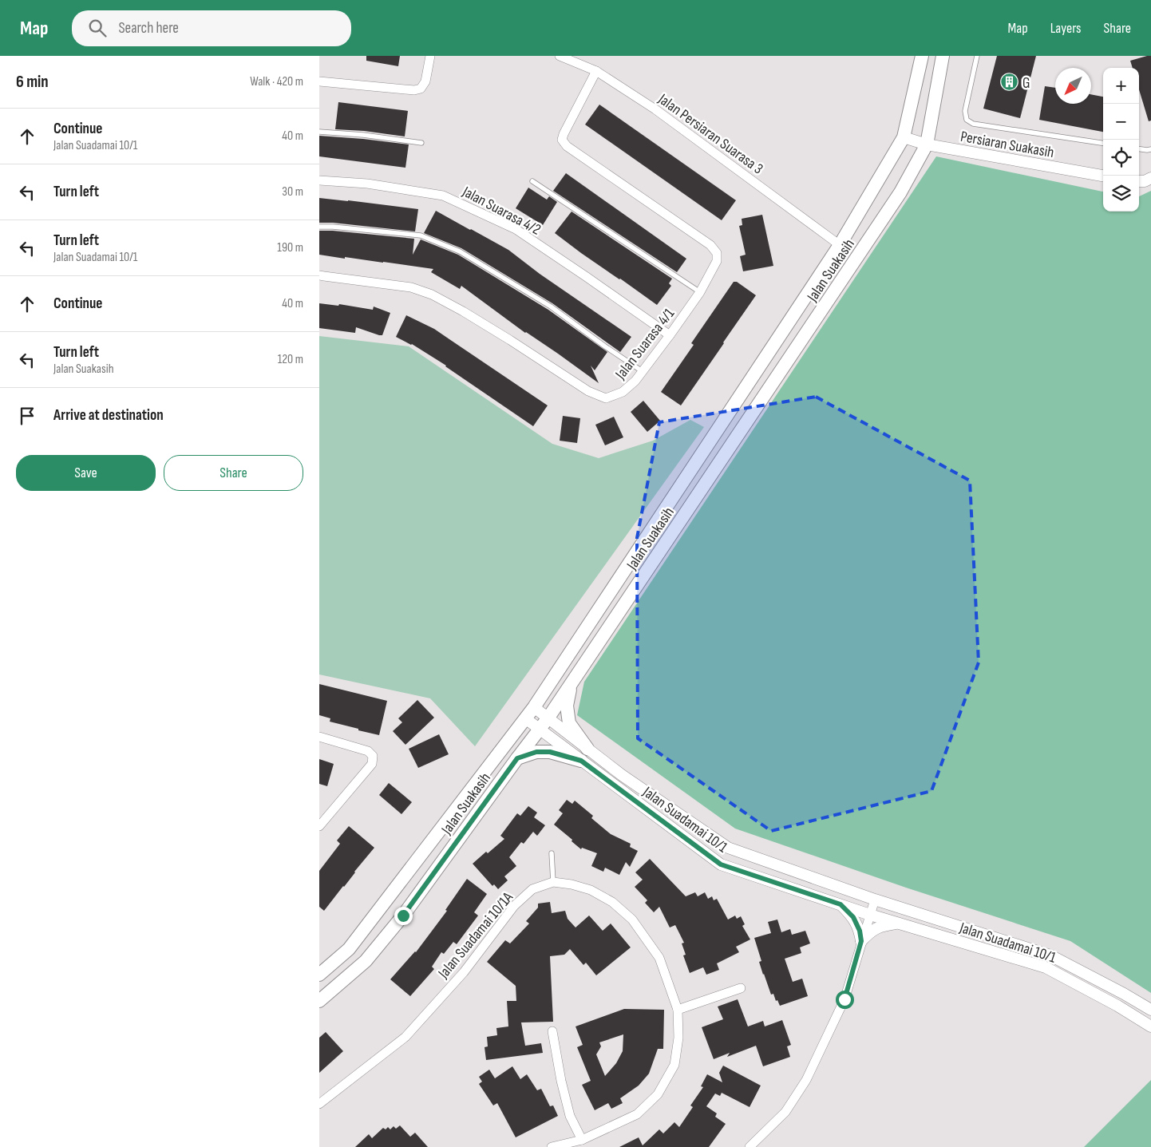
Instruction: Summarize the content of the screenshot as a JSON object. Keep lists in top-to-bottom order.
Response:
{
  "streets": {
    "main road": ["Jalan Suakasih"],
    "street": [
      "Jalan Persiaran Suarasa 3",
      "Persiaran Suakasih",
      "Jalan Suarasa 4/2",
      "Jalan Suarasa 4/1",
      "Jalan Suadamai 10/1",
      "Jalan Suadamai 10/1A"
    ]
  },
  "crossings": [
    ["Jalan Persiaran Suarasa 3", "Jalan Suakasih"],
    ["Jalan Persiaran Suarasa 3", "Jalan Suarasa 4/1"],
    ["Persiaran Suakasih", "Jalan Suakasih"],
    ["Jalan Suarasa 4/2", "Jalan Suarasa 4/1"],
    ["Jalan Suakasih", "Jalan Suadamai 10/1"]
  ],
  "places": {
    "building": ["G"]
  },
  "north": "bottom left",
  "page": {
    "header": "Map",
    "search": "Search here",
    "nav": ["Map", "Layers", "Share"],
    "heading": ["6 min", "Walk · 420 m"],
    "map_buttons": ["+", "−"],
    "list": [
      ["Continue", "Jalan Suadamai 10/1", "40 m"],
      ["Turn left", "30 m"],
      ["Turn left", "Jalan Suadamai 10/1", "190 m"],
      ["Continue", "40 m"],
      ["Turn left", "Jalan Suakasih", "120 m"],
      "Arrive at destination"
    ],
    "buttons": ["Save", "Share"]
  }
}
